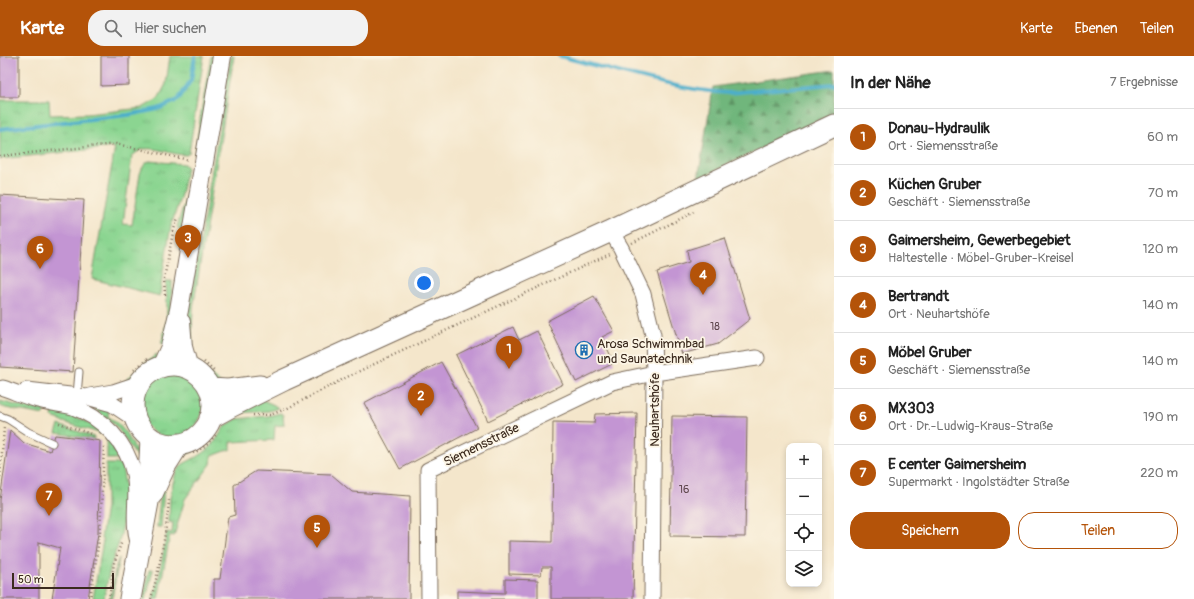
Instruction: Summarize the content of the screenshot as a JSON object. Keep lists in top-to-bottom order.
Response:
{
  "streets": {
    "street": ["Neuhartshöfe", "Siemensstraße"]
  },
  "crossings": [
    ["Neuhartshöfe", "Siemensstraße"]
  ],
  "places": {
    "building": ["Arosa Schwimmbad und Saunatechnik"]
  },
  "house_numbers": ["18", "16"],
  "scale_bar": "50 m",
  "page": {
    "header": "Karte",
    "search": "Hier suchen",
    "nav": ["Karte", "Ebenen", "Teilen"],
    "heading": ["In der Nähe", "7 Ergebnisse"],
    "list": [
      {
        "mark": "1",
        "name": "Donau-Hydraulik",
        "note": "Ort · Siemensstraße",
        "value": "60 m"
      },
      {
        "mark": "2",
        "name": "Küchen Gruber",
        "note": "Geschäft · Siemensstraße",
        "value": "70 m"
      },
      {
        "mark": "3",
        "name": "Gaimersheim, Gewerbegebiet",
        "note": "Haltestelle · Möbel-Gruber-Kreisel",
        "value": "120 m"
      },
      {
        "mark": "4",
        "name": "Bertrandt",
        "note": "Ort · Neuhartshöfe",
        "value": "140 m"
      },
      {
        "mark": "5",
        "name": "Möbel Gruber",
        "note": "Geschäft · Siemensstraße",
        "value": "140 m"
      },
      {
        "mark": "6",
        "name": "MX303",
        "note": "Ort · Dr.-Ludwig-Kraus-Straße",
        "value": "190 m"
      },
      {
        "mark": "7",
        "name": "E center Gaimersheim",
        "note": "Supermarkt · Ingolstädter Straße",
        "value": "220 m"
      }
    ],
    "pins": [
      "3",
      "6",
      "4",
      "1",
      "2",
      "7",
      "5"
    ],
    "map_buttons": ["+", "−"],
    "buttons": ["Speichern", "Teilen"],
    "scale": "50 m"
  }
}
